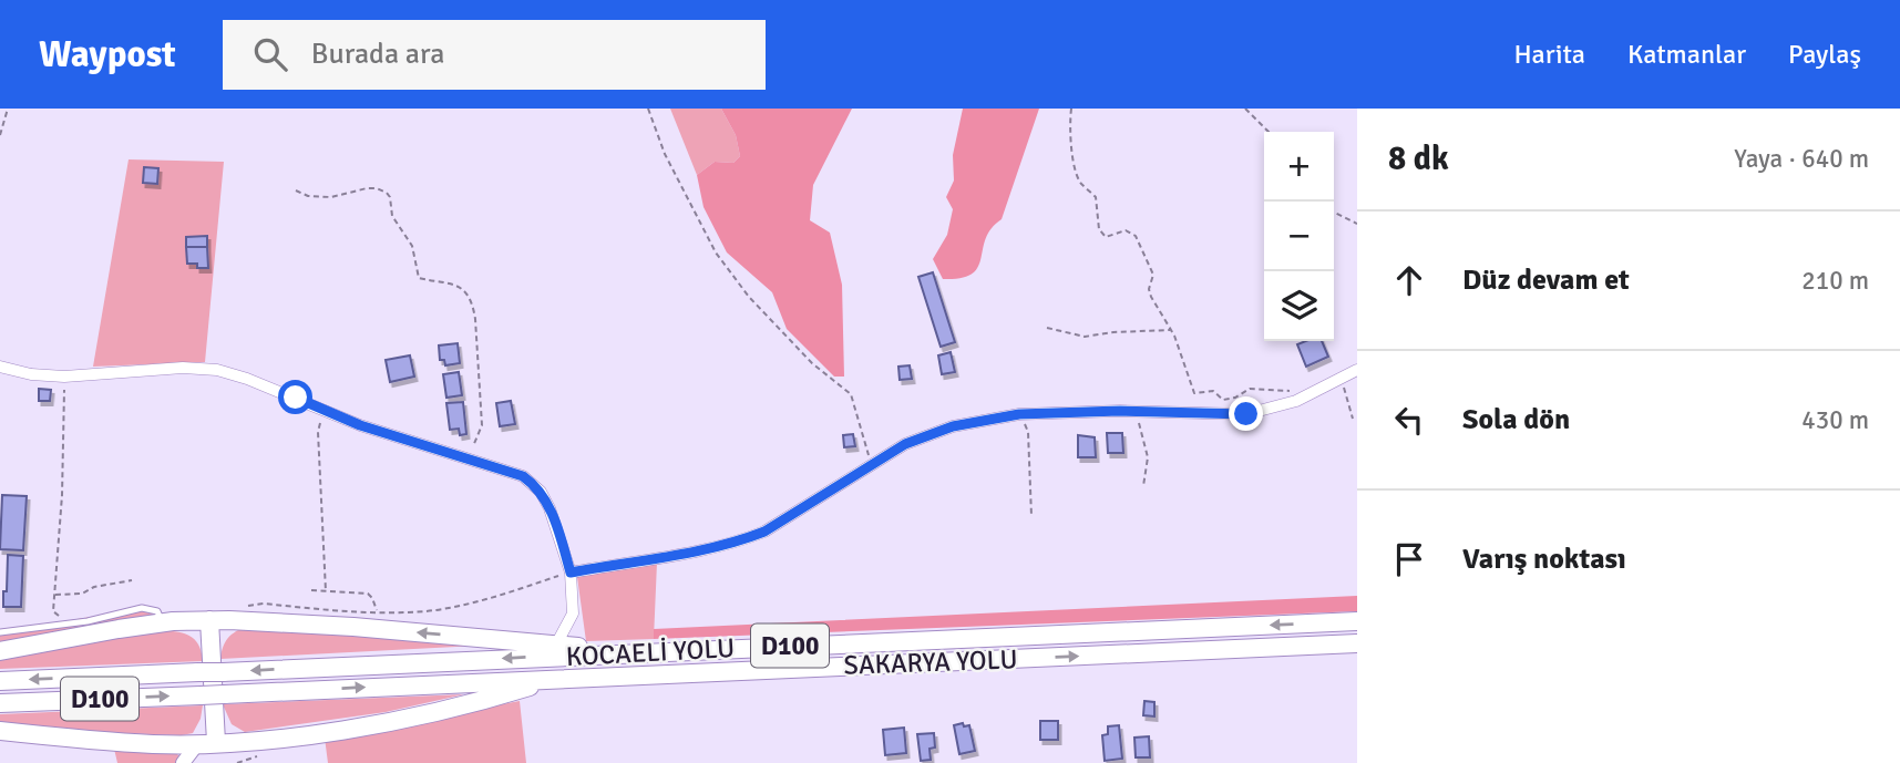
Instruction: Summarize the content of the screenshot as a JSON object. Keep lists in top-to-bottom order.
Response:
{
  "streets": {
    "highway": ["D100", "KOCAELİ YOLU", "SAKARYA YOLU"]
  },
  "page": {
    "header": "Waypost",
    "search": "Burada ara",
    "nav": ["Harita", "Katmanlar", "Paylaş"],
    "heading": ["8 dk", "Yaya · 640 m"],
    "map_buttons": ["+", "−"],
    "list": [
      ["Düz devam et", "210 m"],
      ["Sola dön", "430 m"],
      "Varış noktası"
    ]
  }
}
